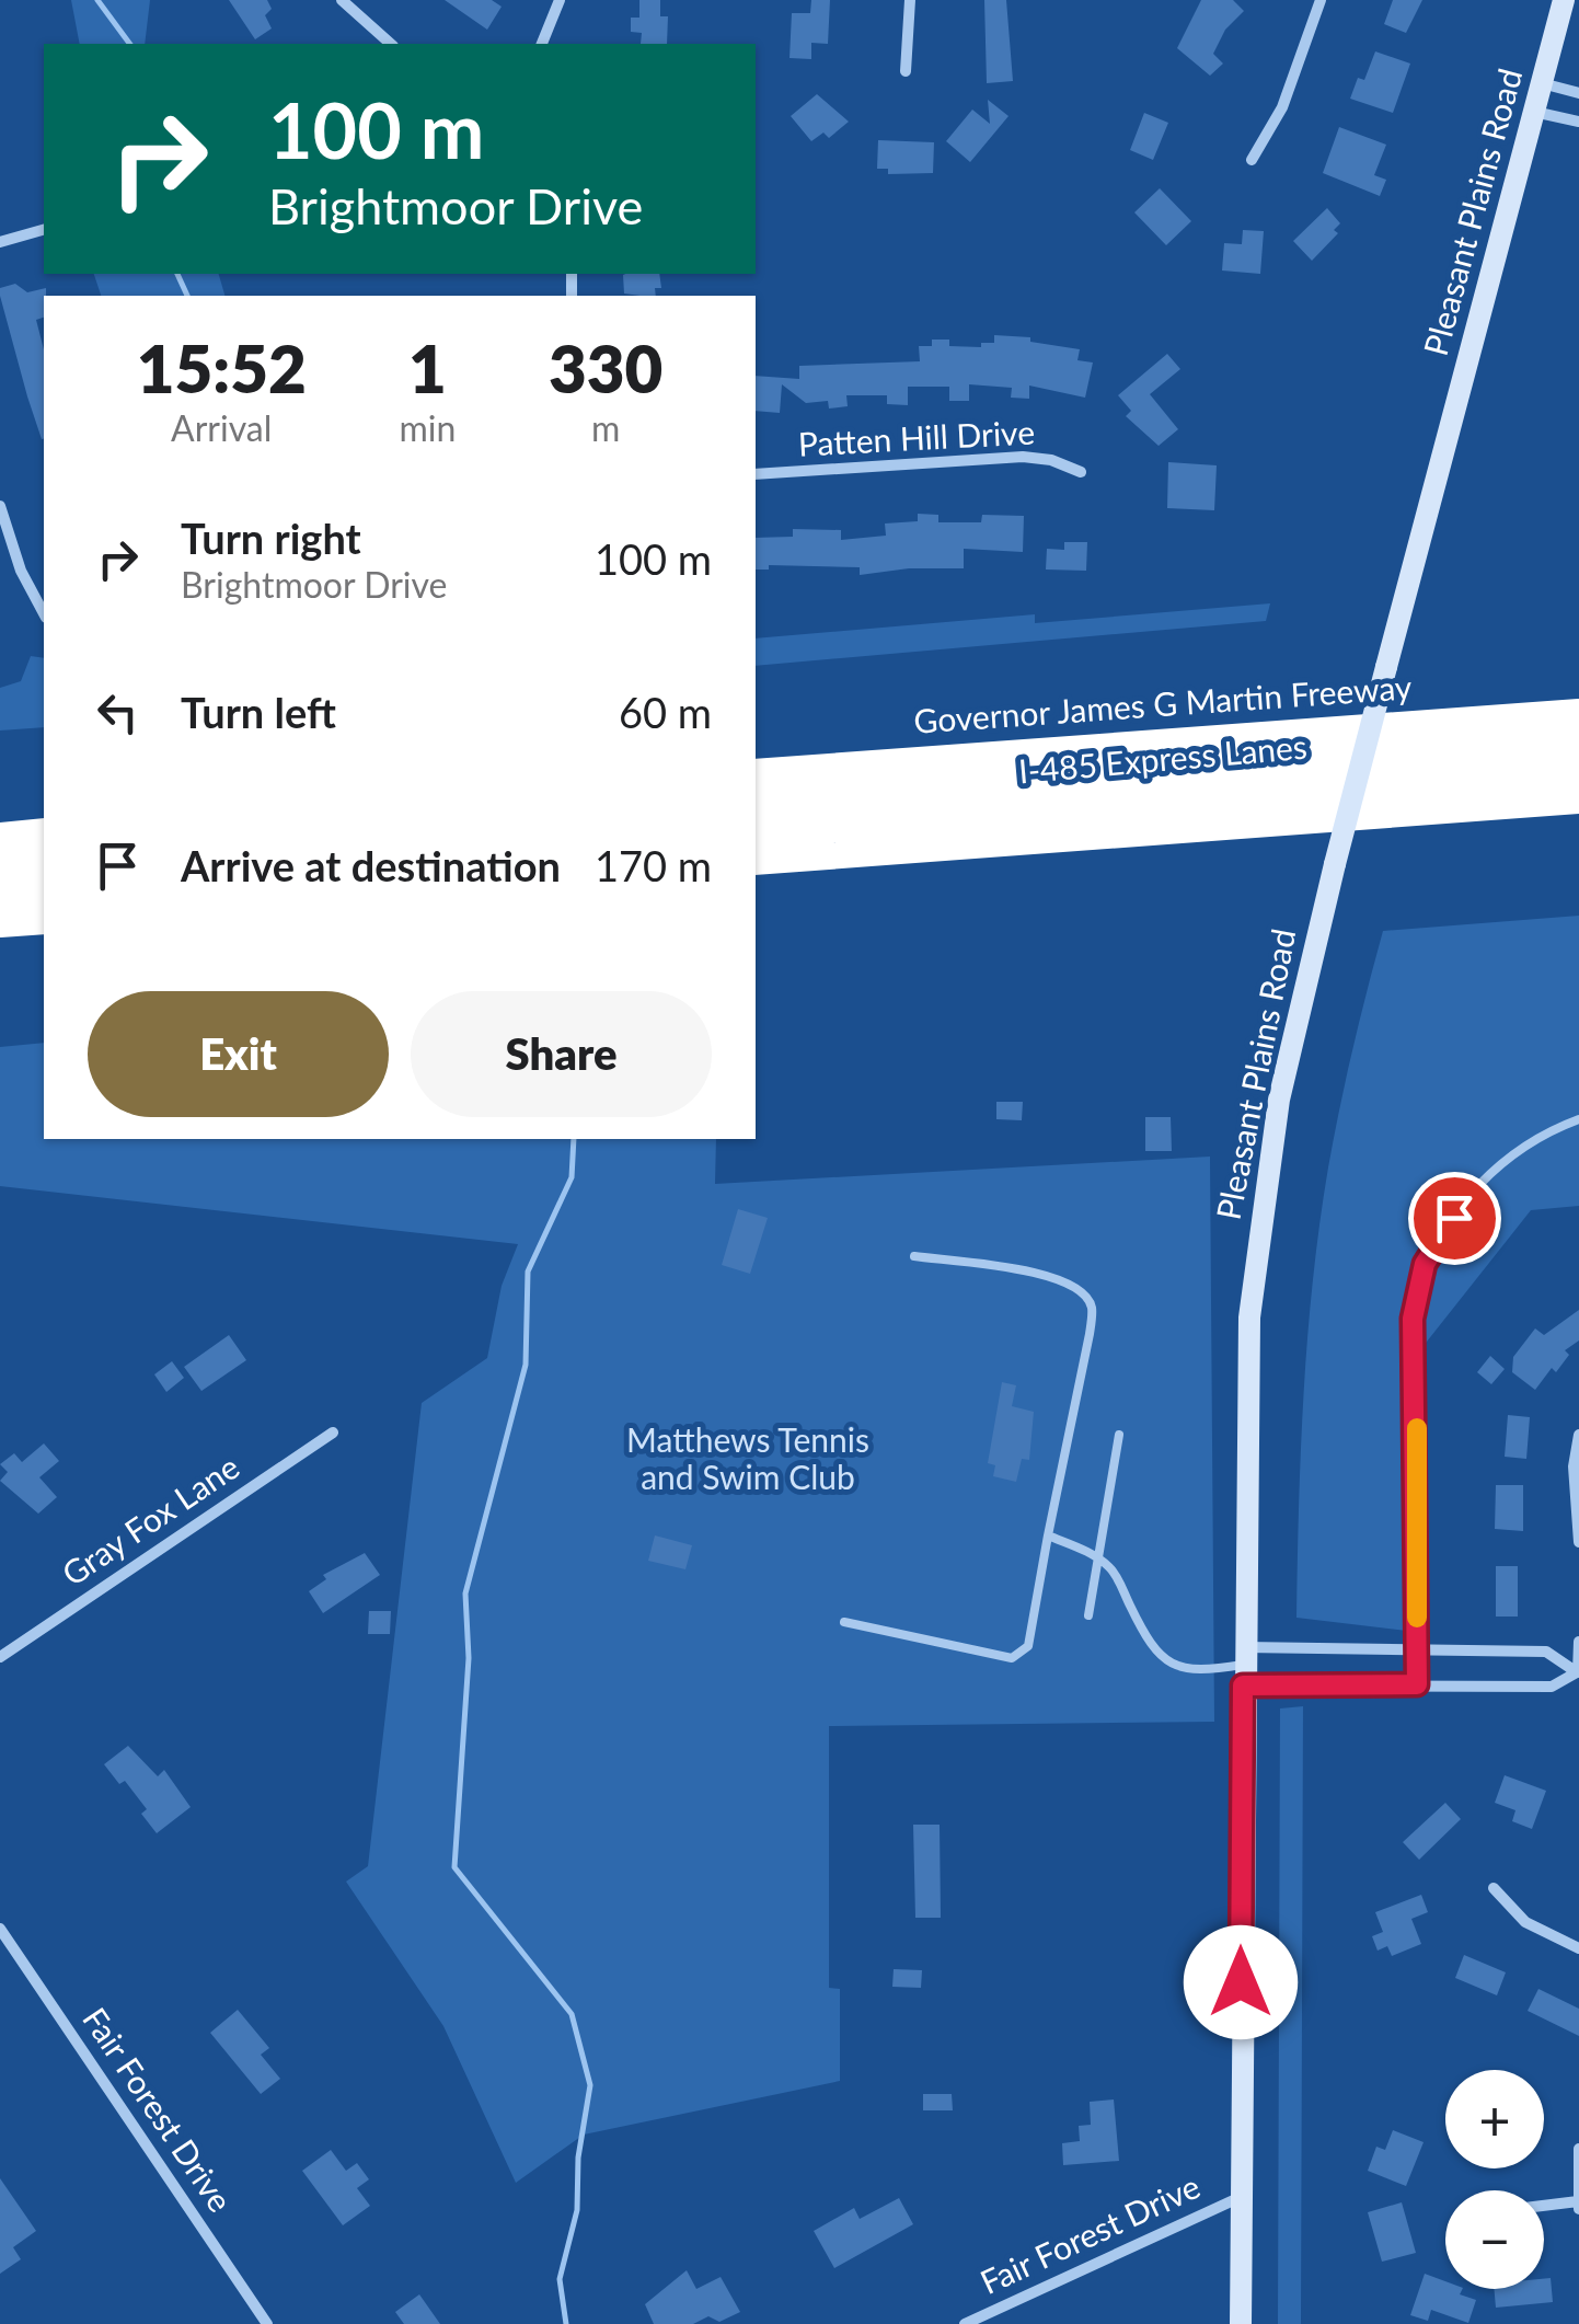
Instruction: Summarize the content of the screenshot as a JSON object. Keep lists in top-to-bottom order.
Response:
{
  "streets": {
    "highway": ["Governor James G Martin Freeway", "I-485 Express Lanes"],
    "street": [
      "Pleasant Plains Road",
      "Patten Hill Drive",
      "Gray Fox Lane",
      "Fair Forest Drive"
    ]
  },
  "crossings": [
    ["Pleasant Plains Road", "Fair Forest Drive"]
  ],
  "parks": ["Matthews Tennis and Swim Club"],
  "page": {
    "turn": ["100 m", "Brightmoor Drive"],
    "eta": [
      "15:52",
      "Arrival",
      "1",
      "min",
      "330",
      "m"
    ],
    "list": [
      {
        "name": "Turn right",
        "note": "Brightmoor Drive",
        "value": "100 m"
      },
      {
        "name": "Turn left",
        "value": "60 m"
      },
      {
        "name": "Arrive at destination",
        "value": "170 m"
      }
    ],
    "buttons": ["Exit", "Share"],
    "map_buttons": ["+", "−"]
  }
}
